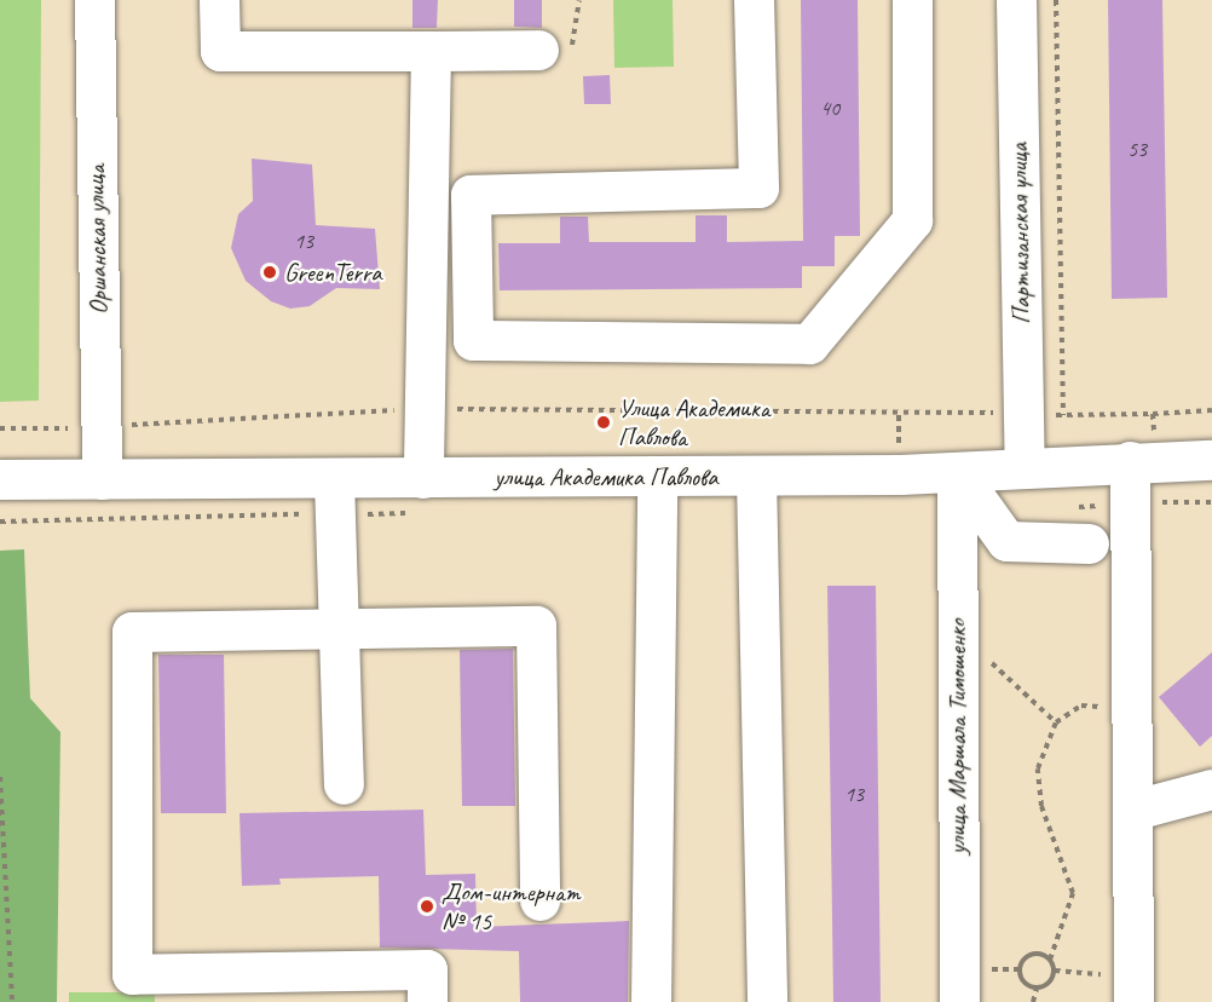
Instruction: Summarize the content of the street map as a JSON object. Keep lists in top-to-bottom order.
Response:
{
  "streets": {
    "street": [
      "Партизанская улица",
      "Оршанская улица",
      "улица Академика Павлова",
      "улица Маршала Тимошенко"
    ]
  },
  "crossings": [
    ["Партизанская улица", "улица Академика Павлова"],
    ["Оршанская улица", "улица Академика Павлова"],
    ["улица Академика Павлова", "улица Маршала Тимошенко"]
  ],
  "places": ["GreenTerra", "Улица Академика Павлова", "Дом-интернат № 15"],
  "house_numbers": [
    "40",
    "53",
    "13",
    "13"
  ]
}
